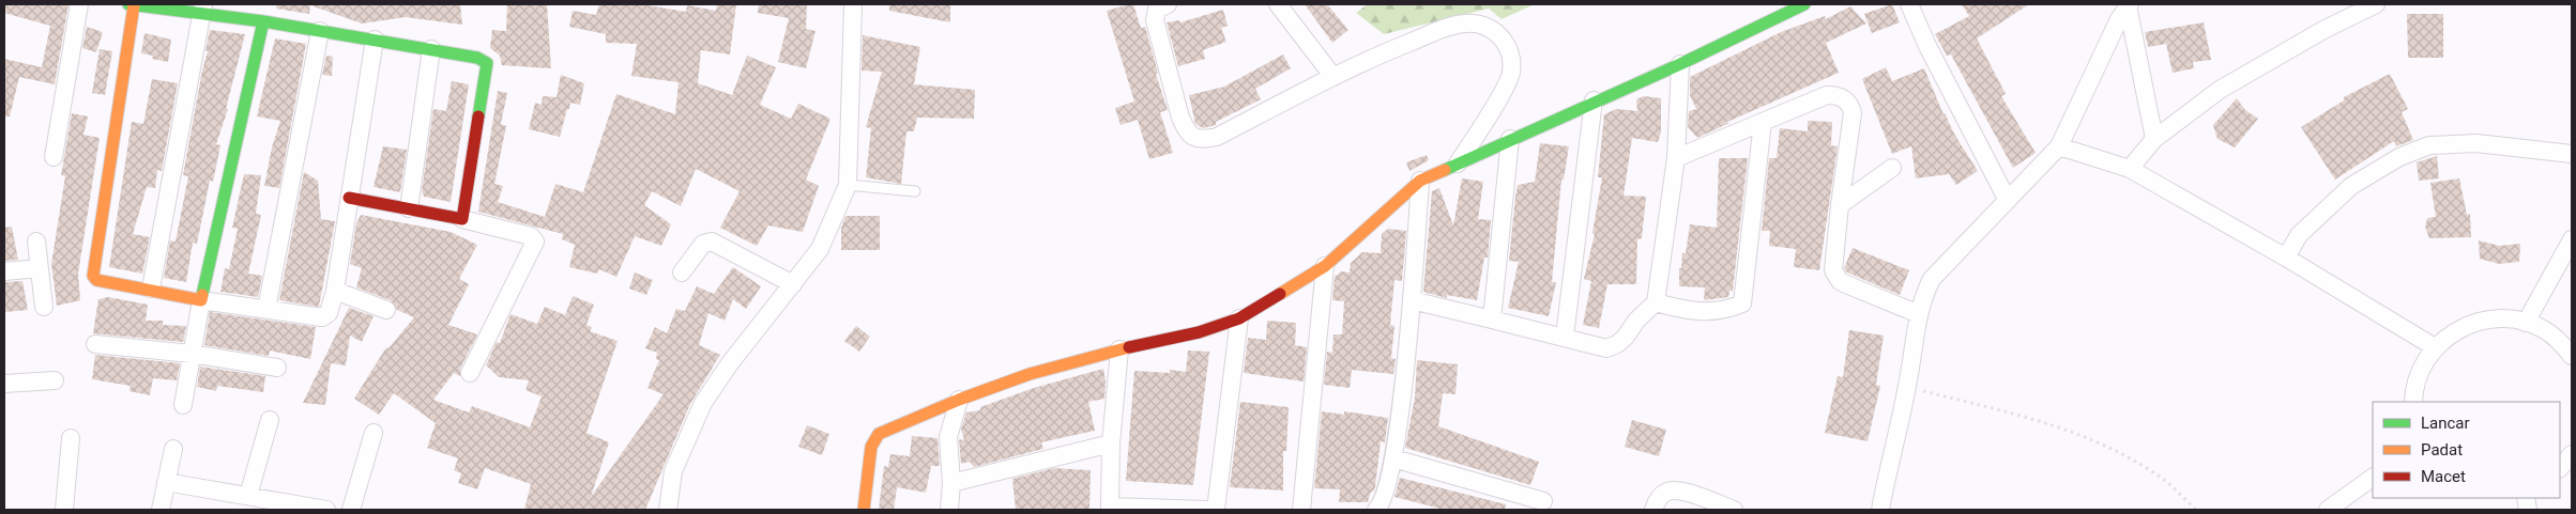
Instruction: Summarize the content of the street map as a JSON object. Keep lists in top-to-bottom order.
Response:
{
  "legend": ["Lancar", "Padat", "Macet"]
}
